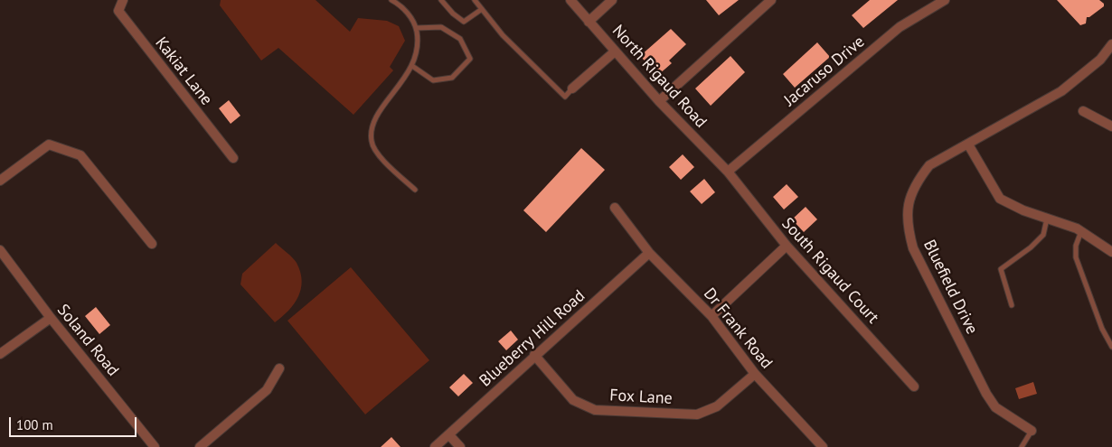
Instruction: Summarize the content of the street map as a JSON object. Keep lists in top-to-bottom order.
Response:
{
  "streets": {
    "street": [
      "Kakiat Lane",
      "Jacaruso Drive",
      "North Rigaud Road",
      "South Rigaud Court",
      "Bluefield Drive",
      "Dr Frank Road",
      "Blueberry Hill Road",
      "Soland Road",
      "Fox Lane"
    ]
  },
  "crossings": [
    ["Jacaruso Drive", "North Rigaud Road"],
    ["Jacaruso Drive", "South Rigaud Court"],
    ["North Rigaud Road", "South Rigaud Court"],
    ["Dr Frank Road", "Blueberry Hill Road"],
    ["Dr Frank Road", "Fox Lane"],
    ["Blueberry Hill Road", "Fox Lane"]
  ],
  "scale_bar": "100 m"
}
